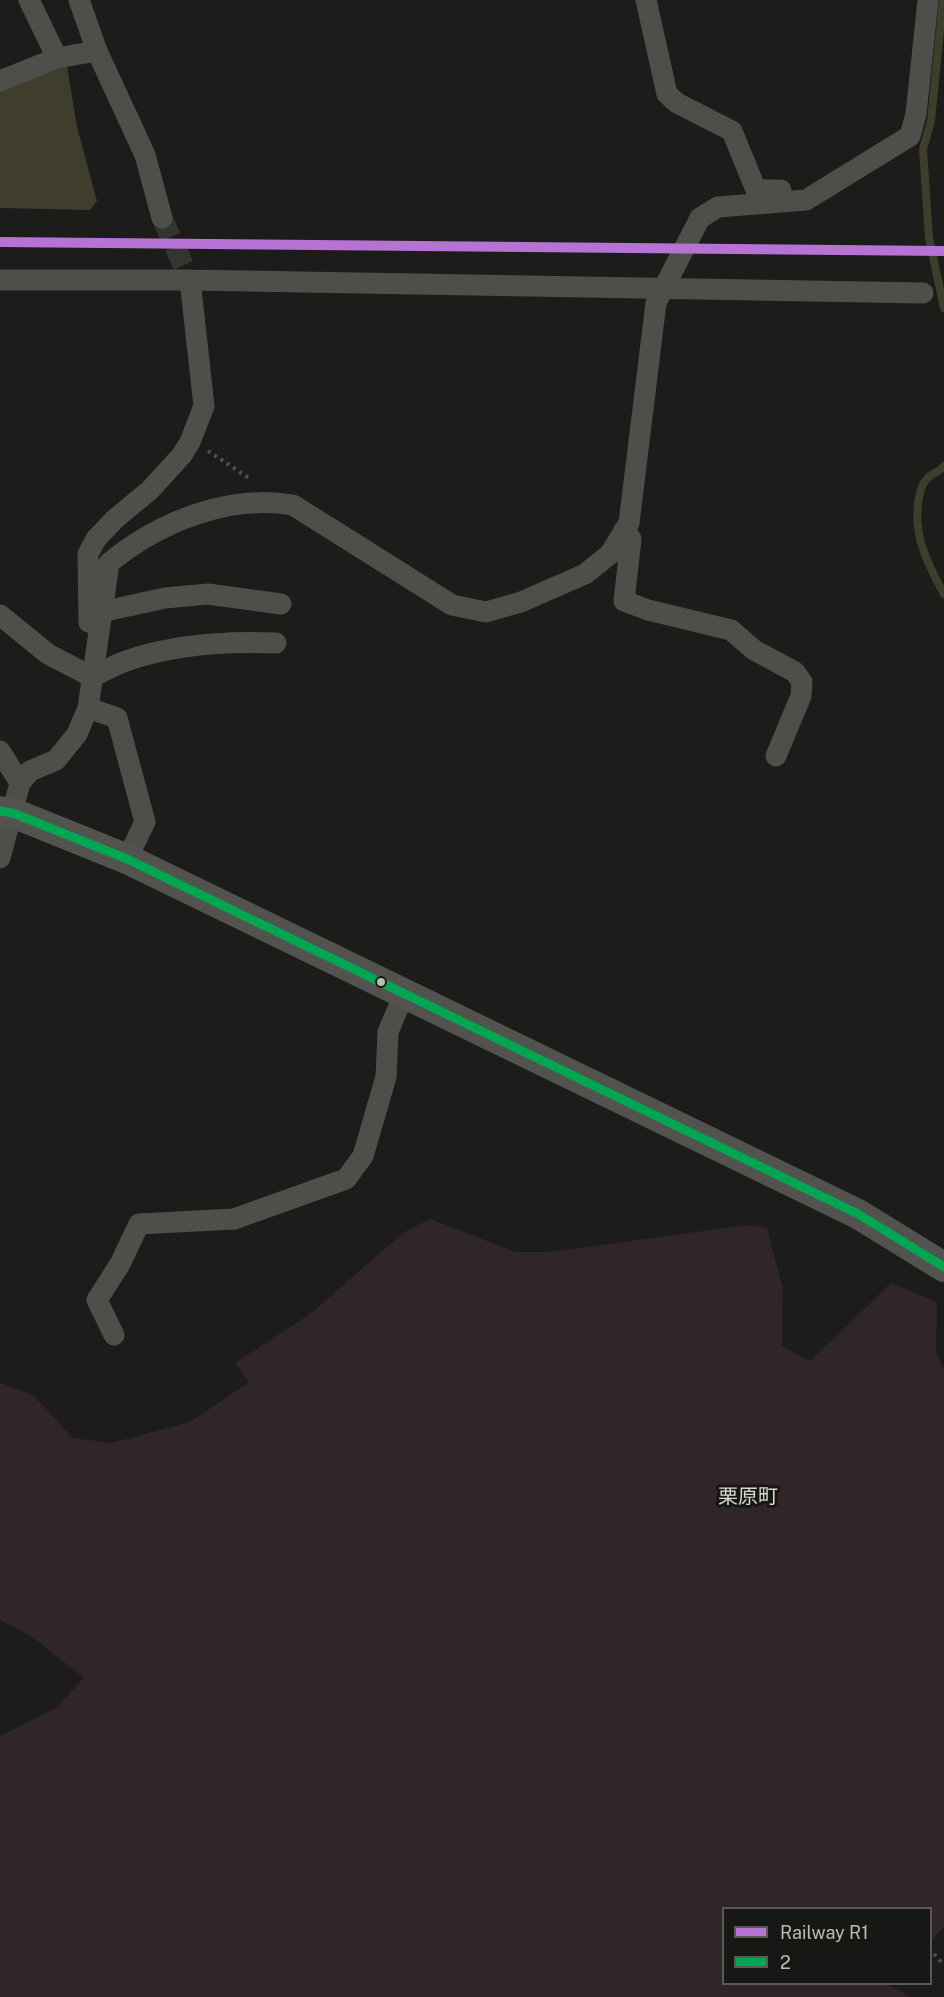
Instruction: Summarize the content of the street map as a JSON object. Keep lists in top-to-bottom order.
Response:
{
  "districts": ["栗原町"],
  "lines": ["rail line R1", "transit line 2"],
  "legend": ["Railway R1", "2"]
}
